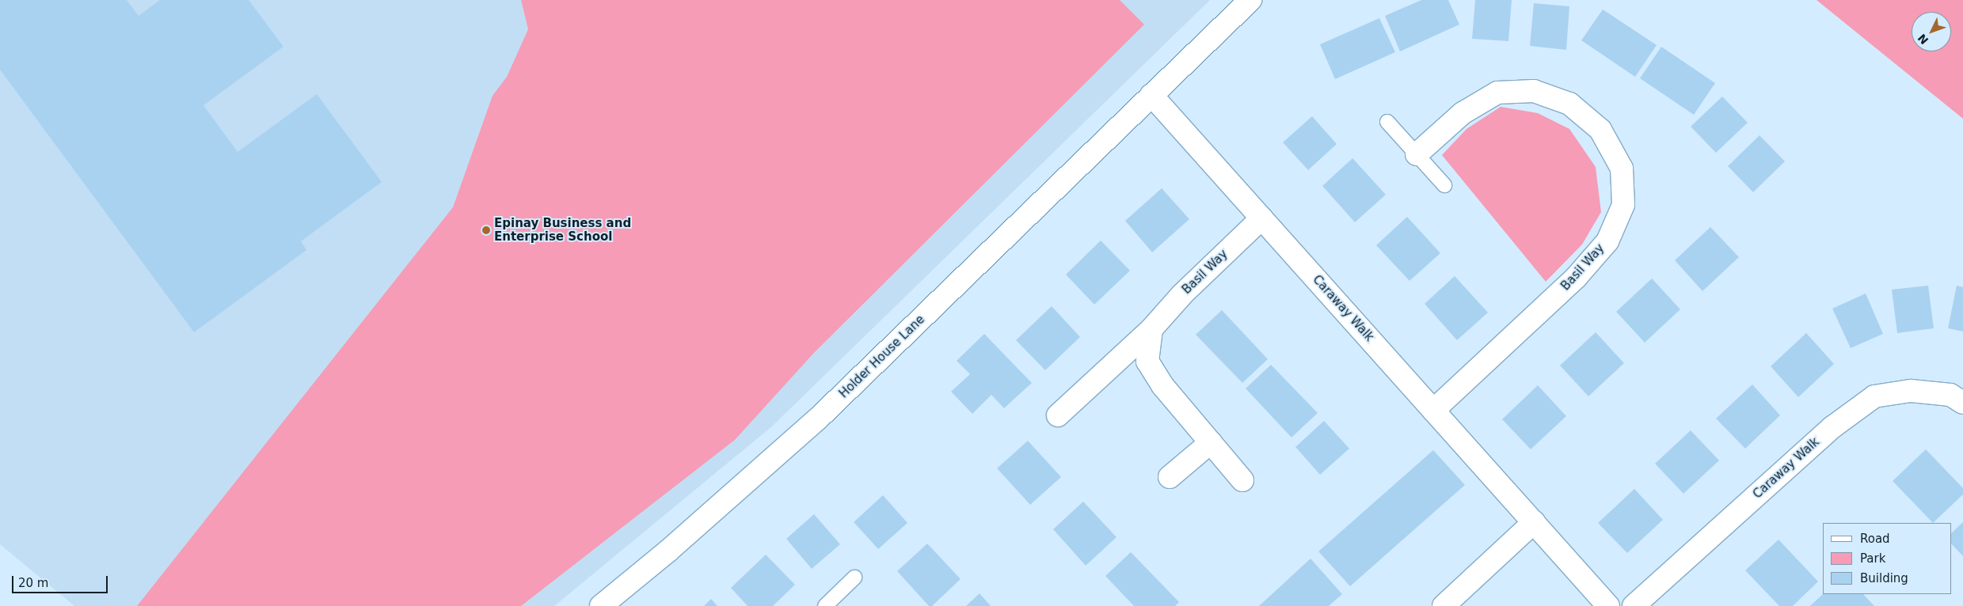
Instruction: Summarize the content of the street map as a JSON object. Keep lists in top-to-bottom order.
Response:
{
  "streets": {
    "street": ["Basil Way", "Caraway Walk", "Holder House Lane"]
  },
  "crossings": [
    ["Basil Way", "Caraway Walk"],
    ["Caraway Walk", "Holder House Lane"]
  ],
  "places": ["Epinay Business and Enterprise School"],
  "legend": ["Road", "Park", "Building"],
  "scale_bar": "20 m",
  "north": "bottom left"
}
